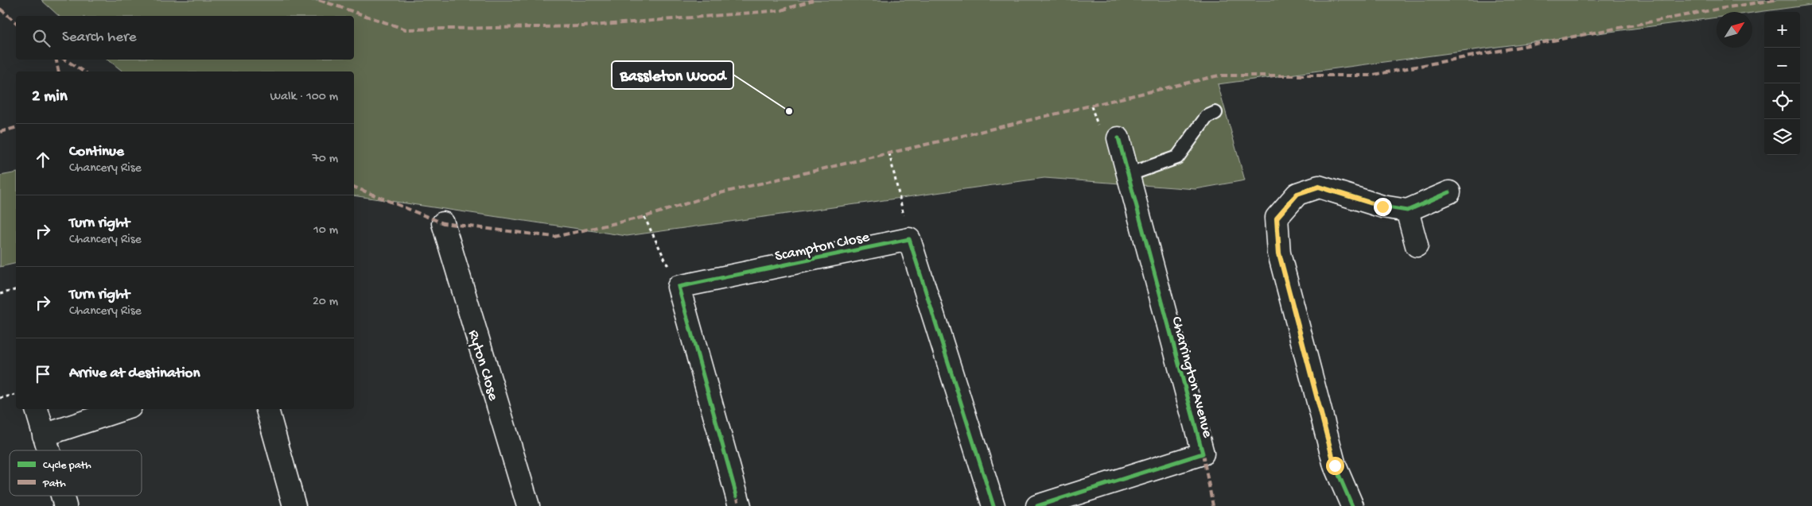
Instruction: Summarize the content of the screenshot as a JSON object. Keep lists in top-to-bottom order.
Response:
{
  "streets": {
    "street": ["Scampton Close", "Ryton Close", "Charrington Avenue"]
  },
  "places": ["Bassleton Wood"],
  "legend": ["Cycle path", "Path"],
  "north": "top right",
  "page": {
    "map_buttons": ["+", "−"],
    "search": "Search here",
    "heading": ["2 min", "Walk · 100 m"],
    "list": [
      ["Continue", "Chancery Rise", "70 m"],
      ["Turn right", "Chancery Rise", "10 m"],
      ["Turn right", "Chancery Rise", "20 m"],
      "Arrive at destination"
    ]
  }
}
